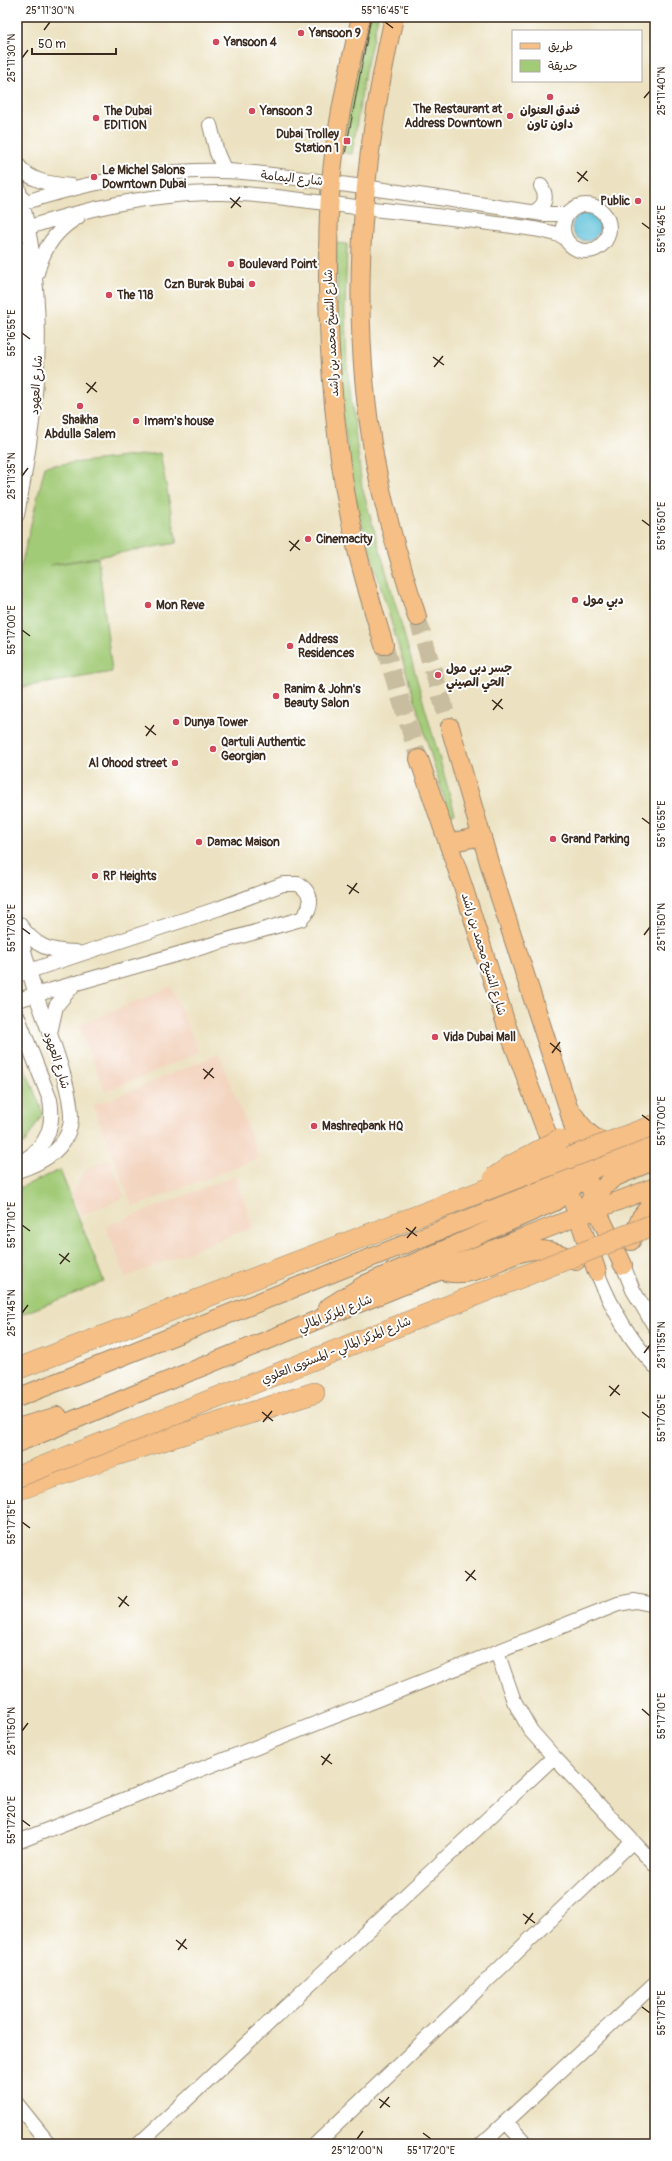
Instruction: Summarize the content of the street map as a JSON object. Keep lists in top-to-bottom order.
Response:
{
  "streets": {
    "highway": ["شارع المركز المالي - المستوى العلوي"],
    "main road": ["شارع الشيخ محمد بن راشد", "شارع المركز المالي"],
    "street": ["شارع اليمامة", "شارع العهود"]
  },
  "crossings": [
    ["شارع اليمامة", "شارع الشيخ محمد بن راشد"],
    ["شارع اليمامة", "شارع العهود"],
    ["شارع الشيخ محمد بن راشد", "شارع المركز المالي"]
  ],
  "places": {
    "other": [
      "Yansoon 9",
      "Yansoon 4",
      "فندق العنوان داون تاون",
      "Yansoon 3",
      "The Restaurant at Address Downtown",
      "The Dubai EDITION",
      "Le Michel Salons Downtown Dubai",
      "Public",
      "Boulevard Point",
      "Czn Burak Bubai",
      "The 118",
      "Shaikha Abdulla Salem",
      "Imam's house",
      "Cinemacity",
      "دبي مول",
      "Mon Reve",
      "Address Residences",
      "جسر دبي مول الحي الصيني",
      "Ranim & John's Beauty Salon",
      "Dunya Tower",
      "Qartuli Authentic Georgian",
      "Al Ohood street",
      "Grand Parking",
      "Damac Maison",
      "RP Heights",
      "Vida Dubai Mall",
      "Mashreqbank HQ"
    ],
    "transit": ["Dubai Trolley Station 1"]
  },
  "legend": ["طريق", "حديقة"],
  "scale_bar": "50 m",
  "coordinates": [
    "25°11'30\"N",
    "55°16'45\"E",
    "25°11'40\"N",
    "55°16'55\"E",
    "25°11'35\"N",
    "55°16'50\"E",
    "55°17'00\"E",
    "25°11'50\"N",
    "55°17'05\"E",
    "55°17'10\"E",
    "25°11'45\"N",
    "25°11'55\"N",
    "55°17'15\"E",
    "55°17'20\"E",
    "25°12'00\"N"
  ]
}
